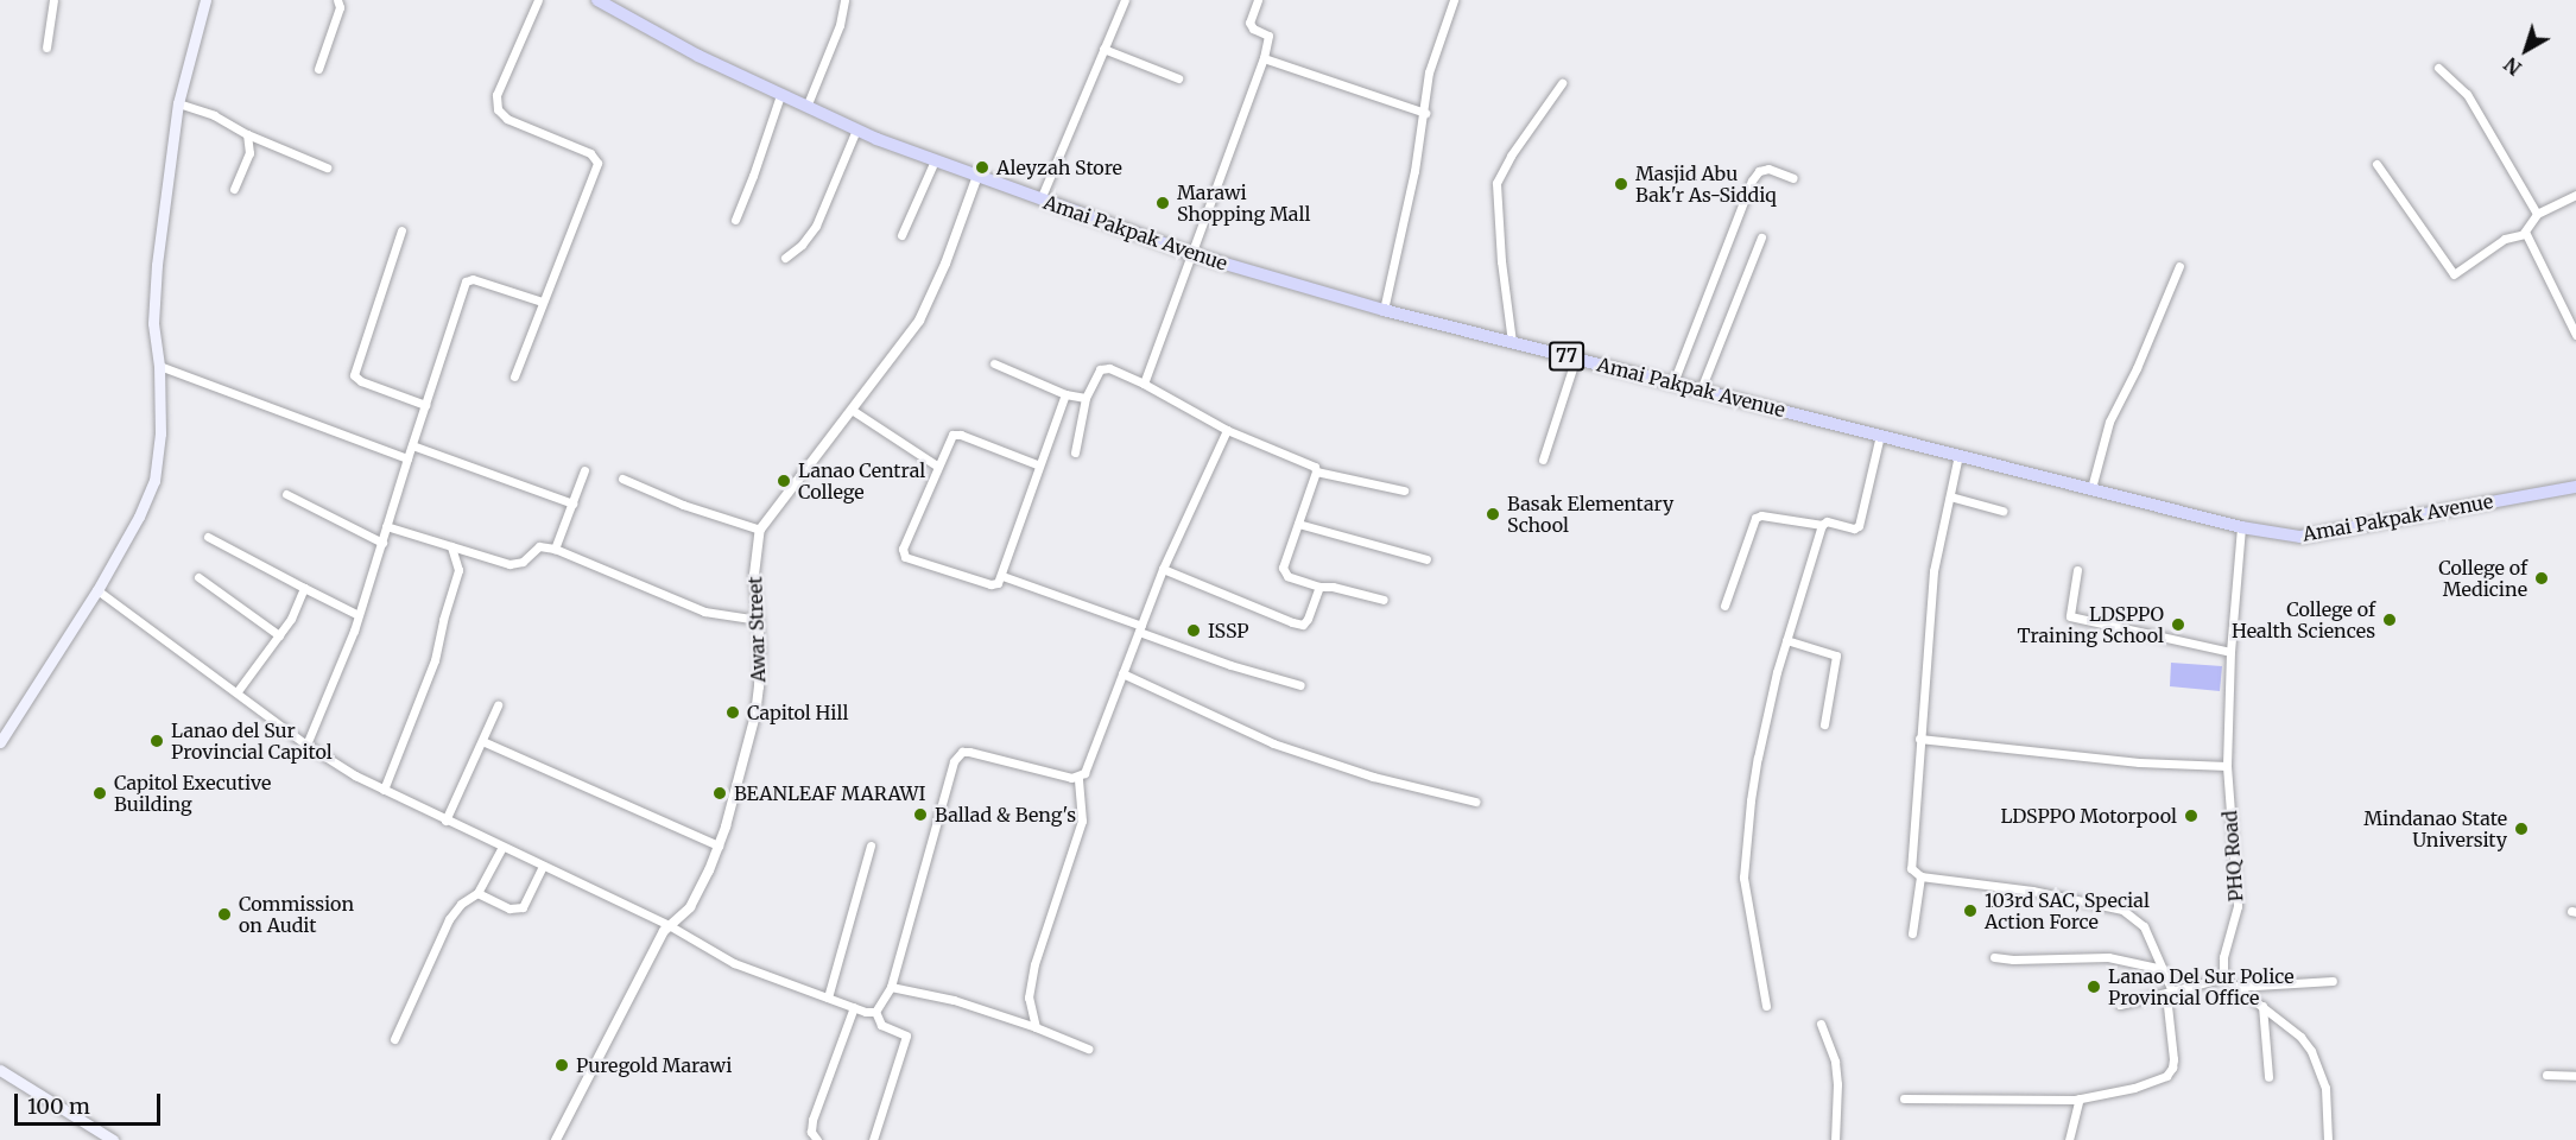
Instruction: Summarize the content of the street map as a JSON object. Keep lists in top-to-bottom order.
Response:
{
  "streets": {
    "highway": ["Amai Pakpak Avenue", "77"],
    "street": ["Awar Street", "PHQ Road"]
  },
  "crossings": [
    ["Amai Pakpak Avenue", "PHQ Road"]
  ],
  "places": [
    "Aleyzah Store",
    "Masjid Abu Bak'r As-Siddiq",
    "Marawi Shopping Mall",
    "Lanao Central College",
    "Basak Elementary School",
    "College of Medicine",
    "College of Health Sciences",
    "LDSPPO Training School",
    "ISSP",
    "Capitol Hill",
    "Lanao del Sur Provincial Capitol",
    "Capitol Executive Building",
    "BEANLEAF MARAWI",
    "Ballad & Beng's",
    "LDSPPO Motorpool",
    "Mindanao State University",
    "103rd SAC, Special Action Force",
    "Commission on Audit",
    "Lanao Del Sur Police Provincial Office",
    "Puregold Marawi"
  ],
  "scale_bar": "100 m",
  "north": "bottom left"
}
